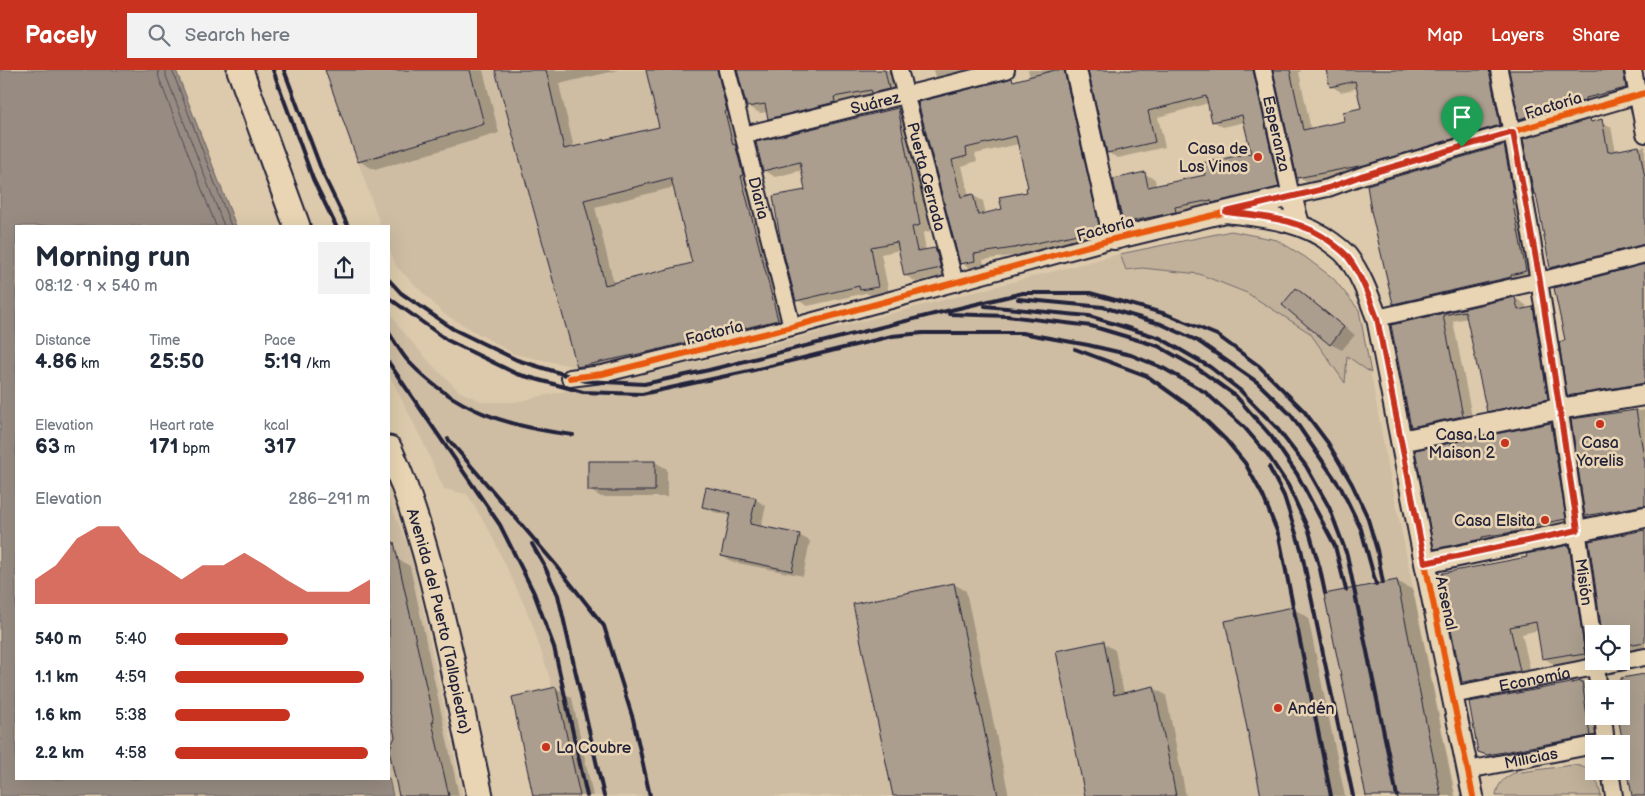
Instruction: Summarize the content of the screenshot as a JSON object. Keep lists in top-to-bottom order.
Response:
{
  "streets": {
    "main road": ["Avenida del Puerto (Tallapiedra)"],
    "street": [
      "Suárez",
      "Factoría",
      "Esperanza",
      "Puerta Cerrada",
      "Diaria",
      "Misión",
      "Arsenal",
      "Economía",
      "Milicias"
    ]
  },
  "crossings": [
    ["Suárez", "Puerta Cerrada"],
    ["Suárez", "Diaria"],
    ["Factoría", "Esperanza"],
    ["Factoría", "Puerta Cerrada"],
    ["Factoría", "Diaria"],
    ["Factoría", "Misión"],
    ["Factoría", "Arsenal"],
    ["Arsenal", "Economía"],
    ["Arsenal", "Milicias"]
  ],
  "places": [
    "Casa de Los Vinos",
    "Casa Yorelis",
    "Casa La Maison 2",
    "Casa Elsita",
    "Andén",
    "La Coubre"
  ],
  "page": {
    "header": "Pacely",
    "search": "Search here",
    "nav": ["Map", "Layers", "Share"],
    "heading": ["Morning run", "08:12 · 9 × 540 m"],
    "stats": [
      ["Distance", "4.86 km"],
      ["Time", "25:50"],
      ["Pace", "5:19 /km"],
      ["Elevation", "63 m"],
      ["Heart rate", "171 bpm"],
      ["kcal", "317"]
    ],
    "chart": ["Elevation", "286–291 m"],
    "list": [
      {
        "name": "540 m",
        "note": "5:40"
      },
      {
        "name": "1.1 km",
        "note": "4:59"
      },
      {
        "name": "1.6 km",
        "note": "5:38"
      },
      {
        "name": "2.2 km",
        "note": "4:58"
      }
    ],
    "map_buttons": ["+", "−"]
  }
}
